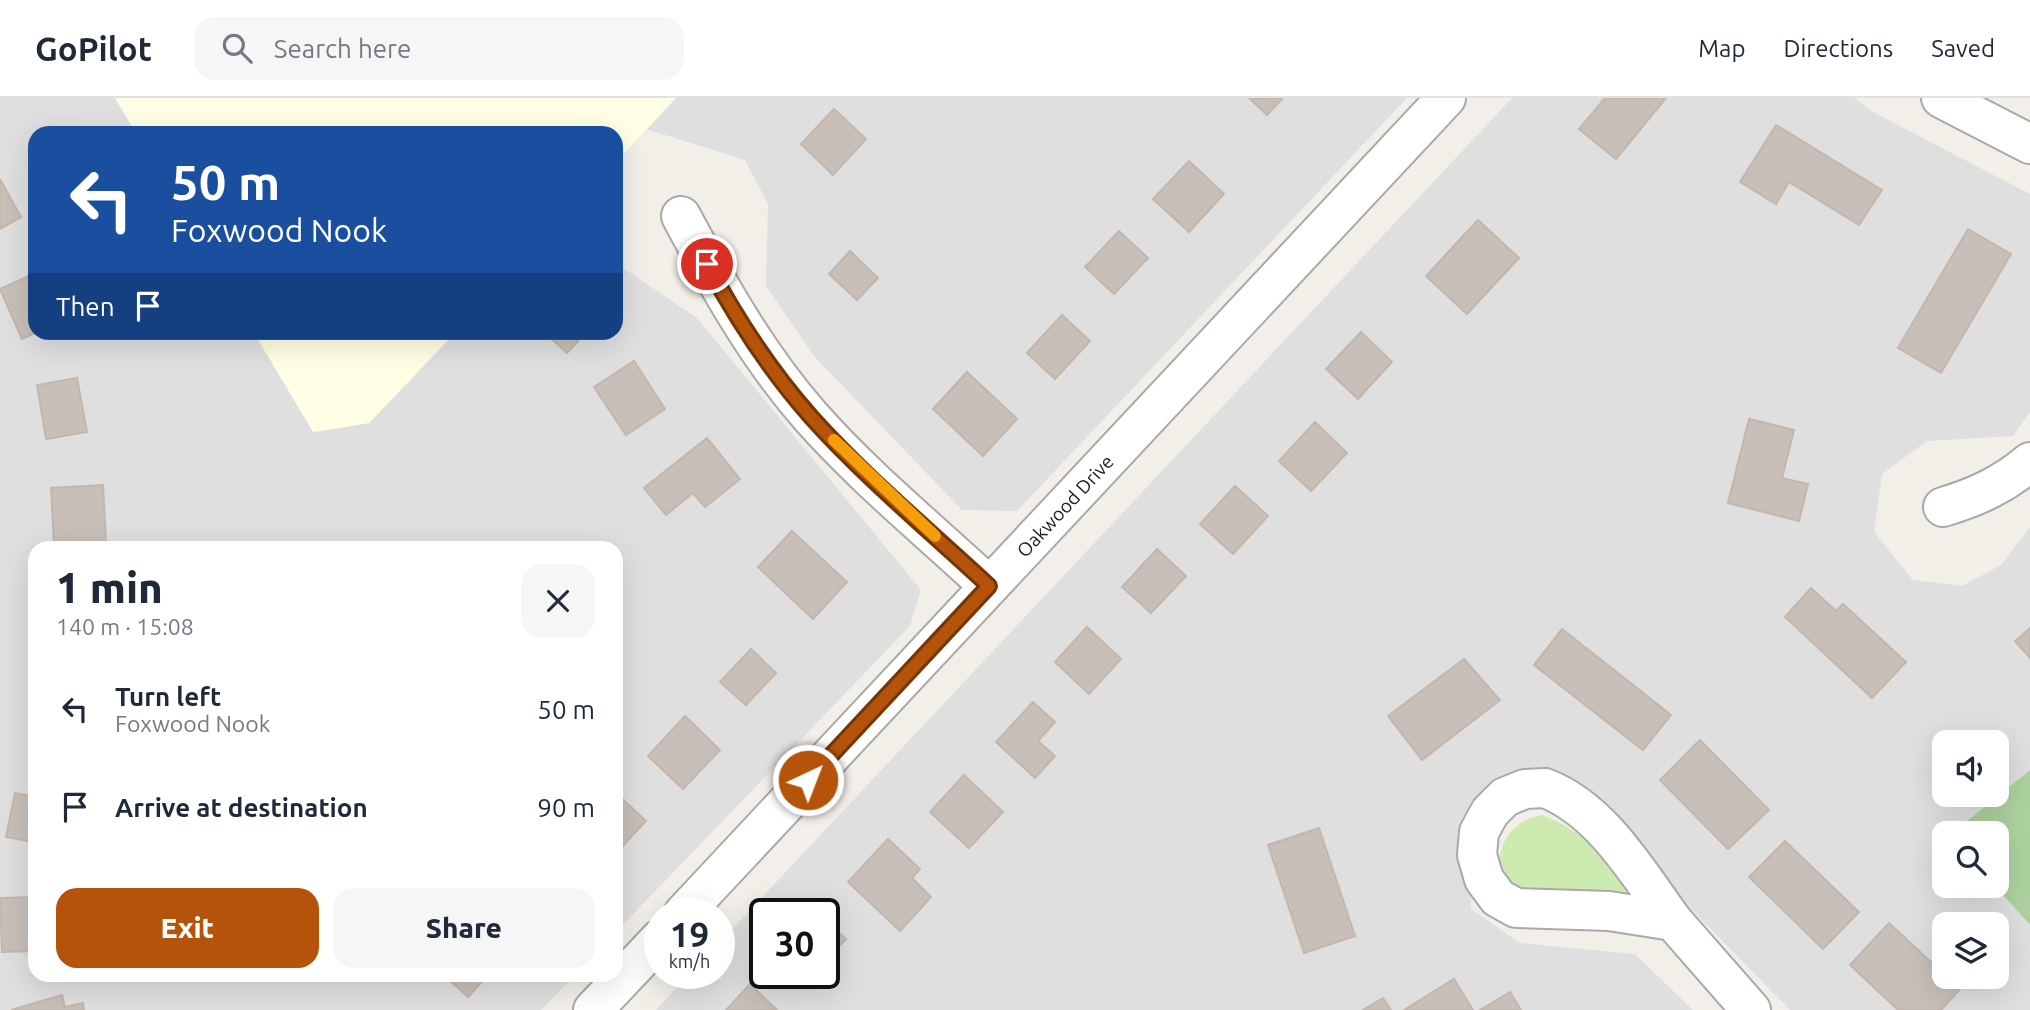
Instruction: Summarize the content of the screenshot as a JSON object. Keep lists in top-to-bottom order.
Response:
{
  "streets": {
    "street": ["Oakwood Drive"]
  },
  "page": {
    "header": "GoPilot",
    "search": "Search here",
    "nav": ["Map", "Directions", "Saved"],
    "turn": ["50 m", "Foxwood Nook"],
    "then": "Then",
    "heading": ["1 min", "140 m · 15:08"],
    "list": [
      {
        "name": "Turn left",
        "note": "Foxwood Nook",
        "value": "50 m"
      },
      {
        "name": "Arrive at destination",
        "value": "90 m"
      }
    ],
    "buttons": ["Exit", "Share"],
    "speed": "19 km/h",
    "limit": "30"
  }
}
